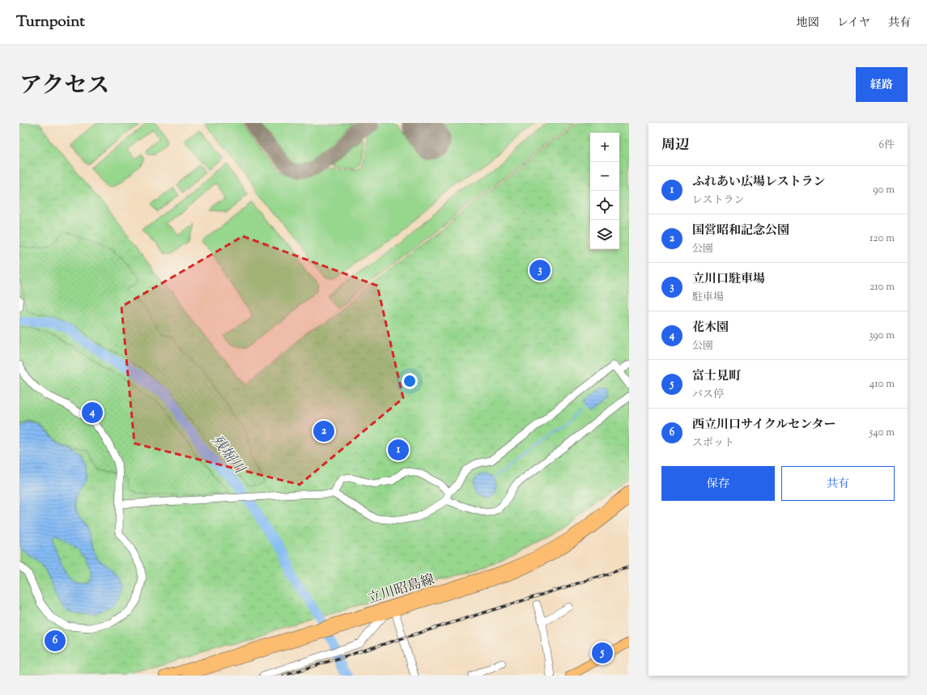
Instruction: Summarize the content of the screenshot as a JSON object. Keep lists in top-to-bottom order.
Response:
{
  "streets": {
    "main road": ["立川昭島線"]
  },
  "water": ["残堀川"],
  "page": {
    "header": "Turnpoint",
    "nav": ["地図", "レイヤ", "共有"],
    "title": "アクセス",
    "buttons": [
      "経路",
      ["保存", "共有"]
    ],
    "heading": ["周辺", "6件"],
    "map_buttons": ["+", "−"],
    "list": [
      {
        "mark": "1",
        "name": "ふれあい広場レストラン",
        "note": "レストラン",
        "value": "90 m"
      },
      {
        "mark": "2",
        "name": "国営昭和記念公園",
        "note": "公園",
        "value": "120 m"
      },
      {
        "mark": "3",
        "name": "立川口駐車場",
        "note": "駐車場",
        "value": "210 m"
      },
      {
        "mark": "4",
        "name": "花木園",
        "note": "公園",
        "value": "390 m"
      },
      {
        "mark": "5",
        "name": "富士見町",
        "note": "バス停",
        "value": "410 m"
      },
      {
        "mark": "6",
        "name": "西立川口サイクルセンター",
        "note": "スポット",
        "value": "540 m"
      }
    ],
    "pins": [
      "3",
      "4",
      "2",
      "1",
      "6",
      "5"
    ]
  }
}
